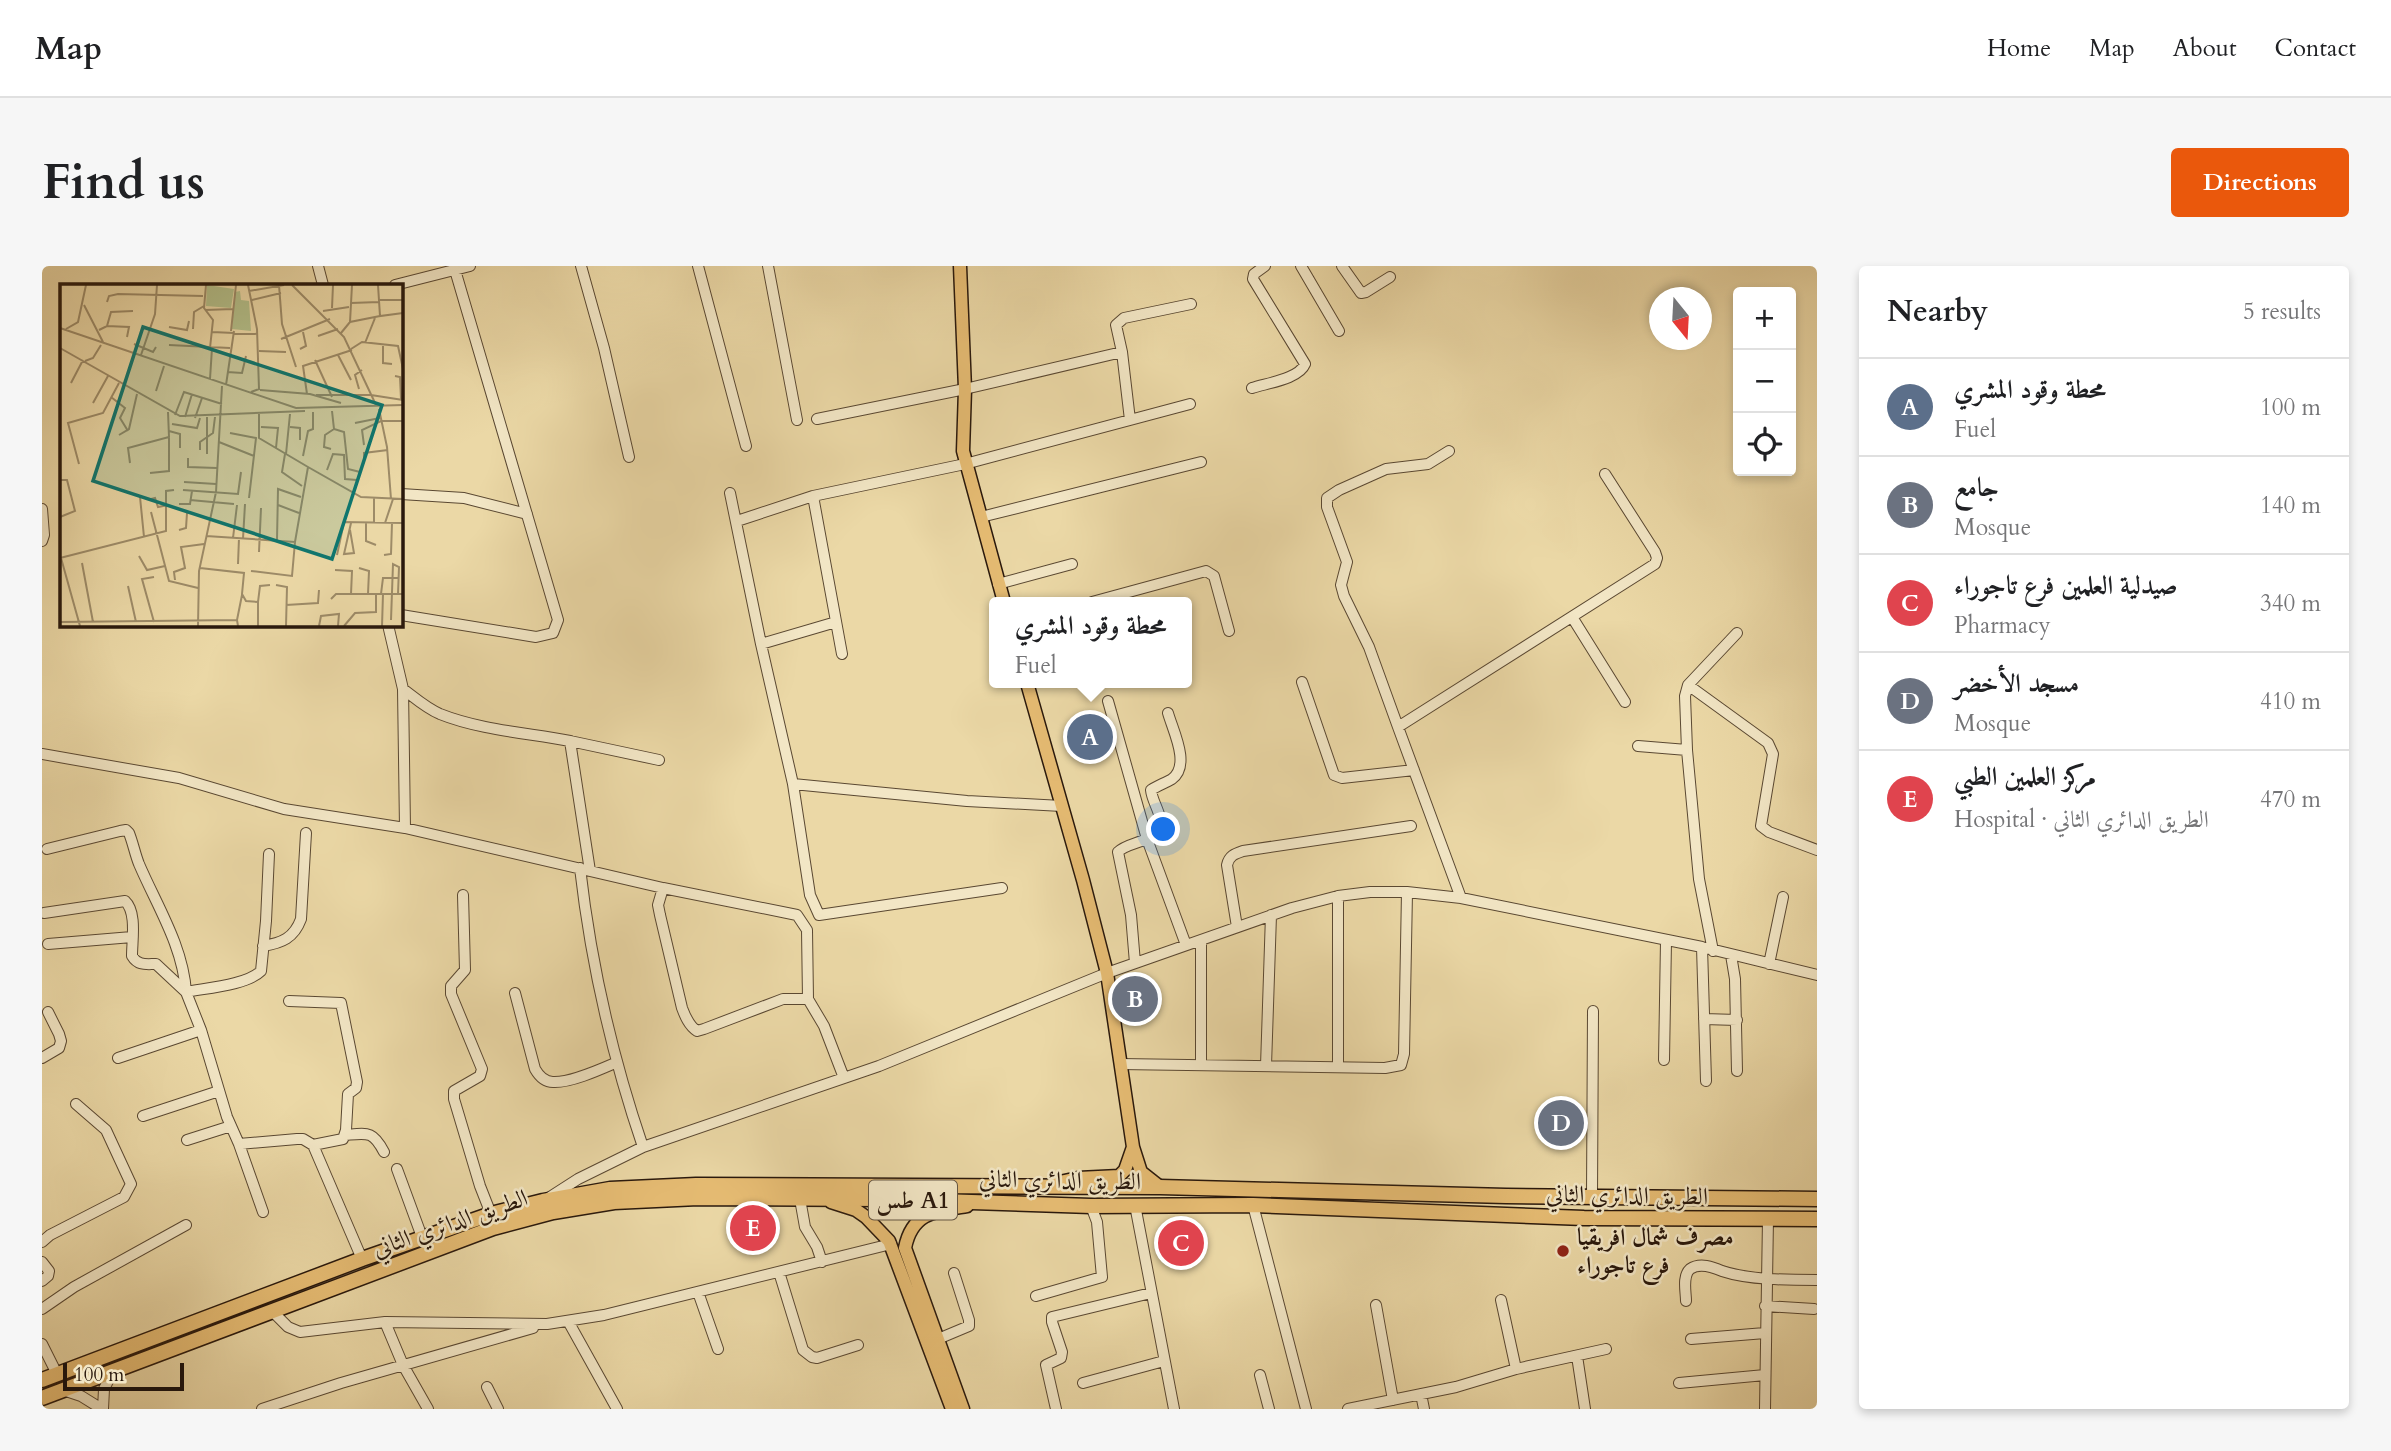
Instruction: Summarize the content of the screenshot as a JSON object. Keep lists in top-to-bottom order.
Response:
{
  "streets": {
    "highway": ["الطريق الدائري الثاني", "طس A1"]
  },
  "places": ["مصرف شمال افريقيا فرع تاجوراء"],
  "scale_bar": "100 m",
  "north": "bottom",
  "page": {
    "header": "Map",
    "nav": [
      "Home",
      "Map",
      "About",
      "Contact"
    ],
    "buttons": "Directions",
    "title": "Find us",
    "heading": ["Nearby", "5 results"],
    "map_buttons": ["+", "−"],
    "list": [
      {
        "mark": "A",
        "name": "محطة وقود المشري",
        "note": "Fuel",
        "value": "100 m"
      },
      {
        "mark": "B",
        "name": "جامع",
        "note": "Mosque",
        "value": "140 m"
      },
      {
        "mark": "C",
        "name": "صيدلية العلمين فرع تاجوراء",
        "note": "Pharmacy",
        "value": "340 m"
      },
      {
        "mark": "D",
        "name": "مسجد الأخضر",
        "note": "Mosque",
        "value": "410 m"
      },
      {
        "mark": "E",
        "name": "مركز العلمين الطبي",
        "note": "Hospital · الطريق الدائري الثاني",
        "value": "470 m"
      }
    ],
    "popup": ["محطة وقود المشري", "Fuel"],
    "pins": [
      "A",
      "B",
      "D",
      "E",
      "C"
    ],
    "scale": "100 m"
  }
}
